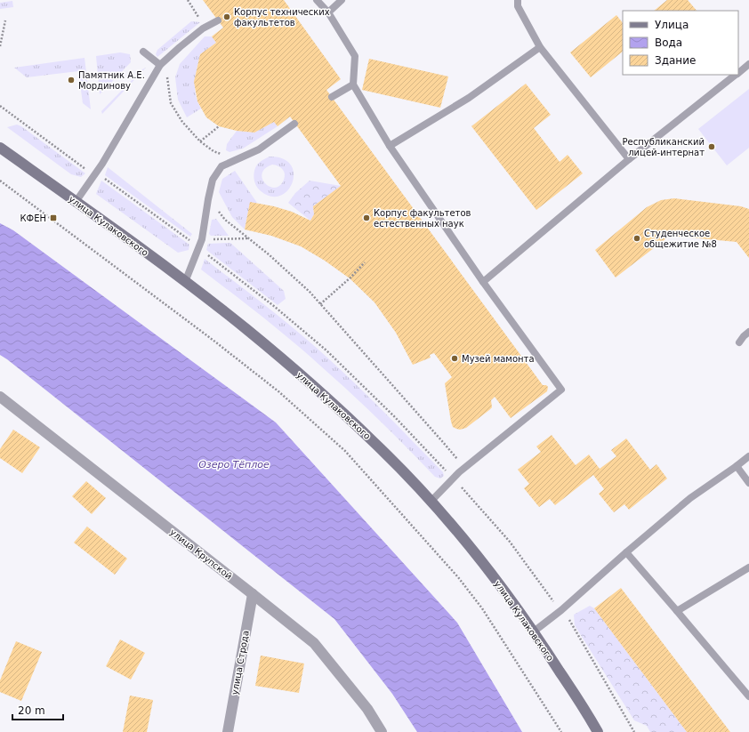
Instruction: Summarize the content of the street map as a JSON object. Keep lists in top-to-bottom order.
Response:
{
  "streets": {
    "main road": ["улица Кулаковского"],
    "street": ["улица Крупской", "улица Строда"]
  },
  "crossings": [
    ["улица Крупской", "улица Строда"]
  ],
  "water": ["Озеро Тёплое"],
  "places": {
    "other": [
      "Корпус технических факультетов",
      "Памятник А.Е. Мординову",
      "Республиканский лицей-интернат",
      "Корпус факультетов естественных наук",
      "Студенческое общежитие №8",
      "Музей мамонта"
    ],
    "transit": ["КФЕН"]
  },
  "legend": ["Улица", "Вода", "Здание"],
  "scale_bar": "20 m"
}
